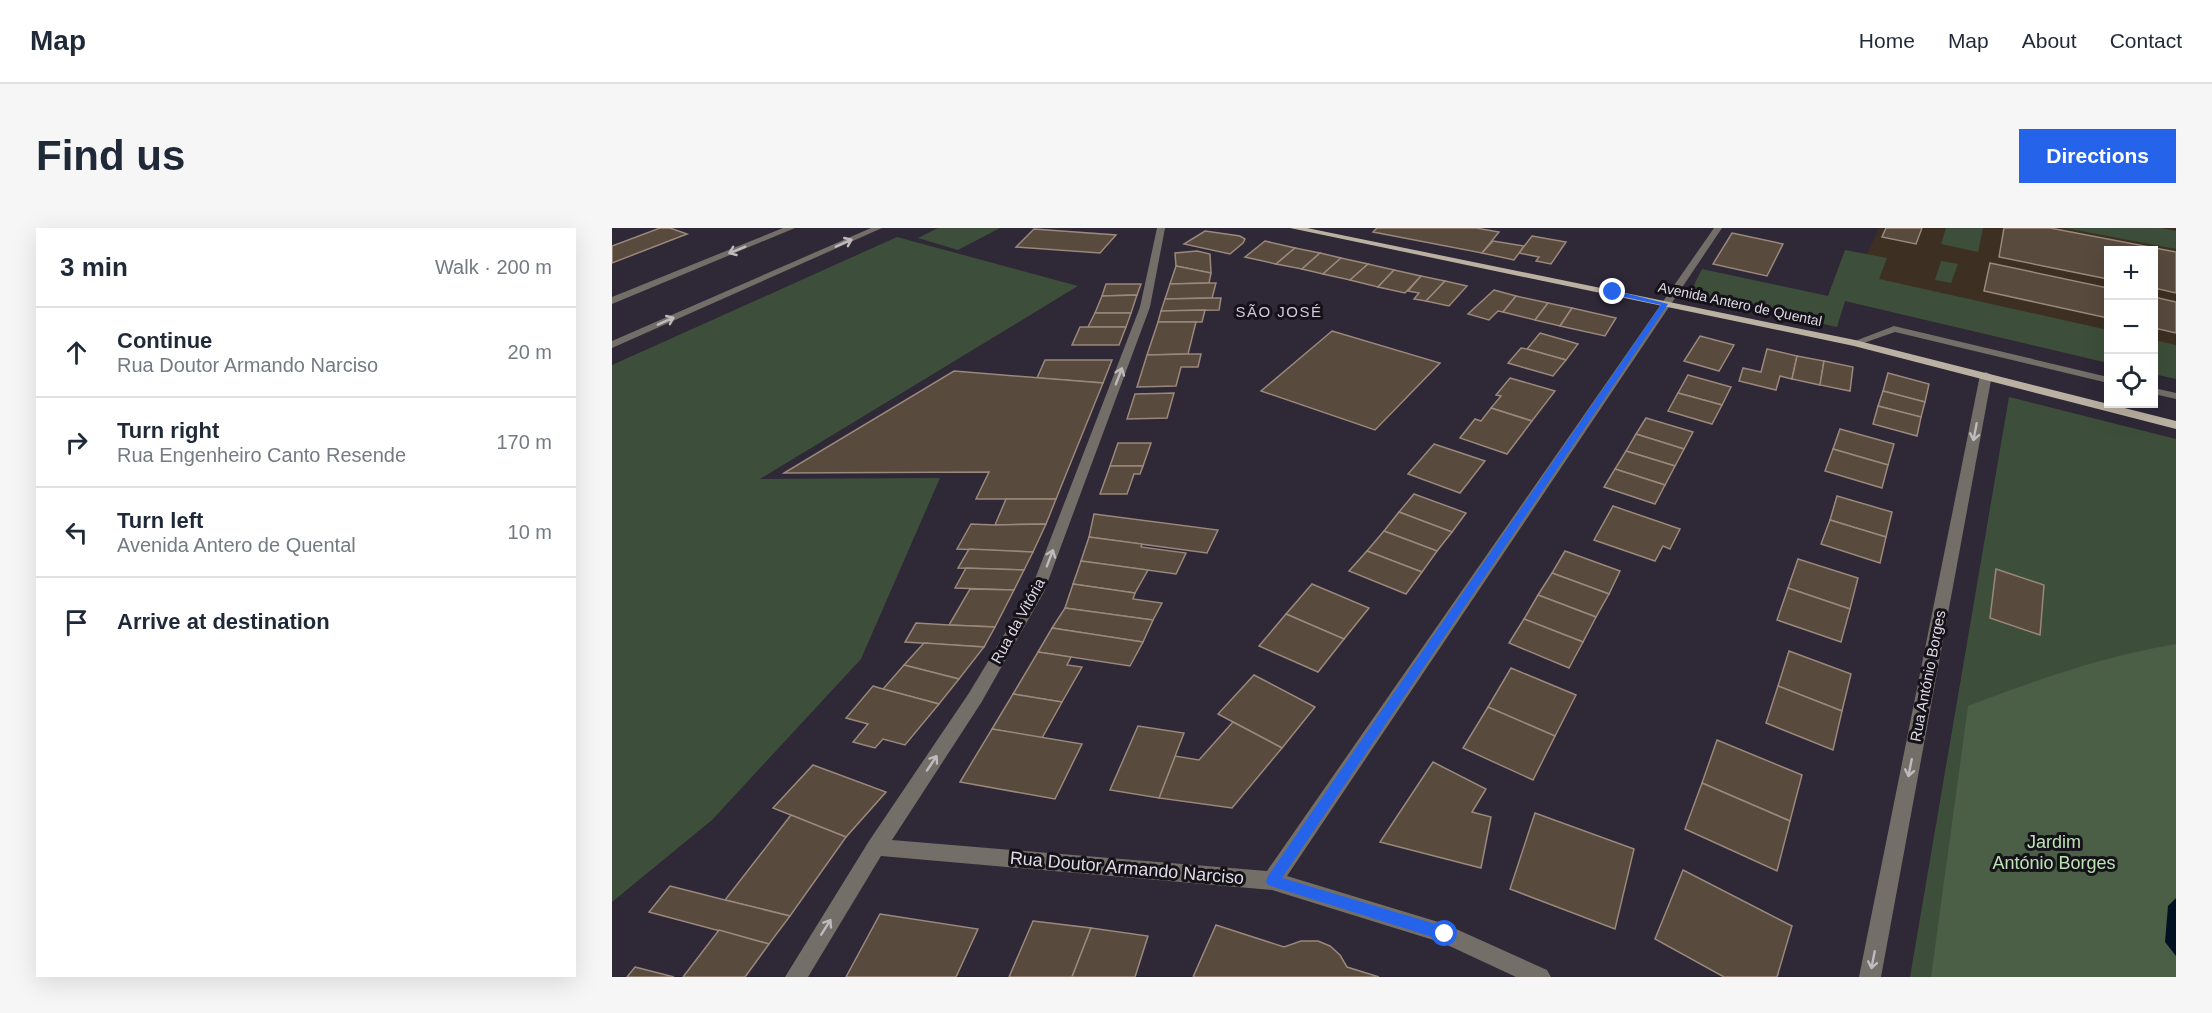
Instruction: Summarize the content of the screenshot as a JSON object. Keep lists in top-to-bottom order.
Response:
{
  "streets": {
    "main road": ["Avenida Antero de Quental"],
    "street": ["Rua da Vitória", "Rua António Borges", "Rua Doutor Armando Narciso"]
  },
  "crossings": [
    ["Avenida Antero de Quental", "Rua António Borges"],
    ["Rua da Vitória", "Rua Doutor Armando Narciso"]
  ],
  "one_way": ["Rua da Vitória", "Rua António Borges"],
  "districts": ["SÃO JOSÉ"],
  "parks": ["Jardim António Borges"],
  "page": {
    "header": "Map",
    "nav": [
      "Home",
      "Map",
      "About",
      "Contact"
    ],
    "buttons": "Directions",
    "title": "Find us",
    "heading": ["3 min", "Walk · 200 m"],
    "map_buttons": ["+", "−"],
    "list": [
      ["Continue", "Rua Doutor Armando Narciso", "20 m"],
      ["Turn right", "Rua Engenheiro Canto Resende", "170 m"],
      ["Turn left", "Avenida Antero de Quental", "10 m"],
      "Arrive at destination"
    ]
  }
}
